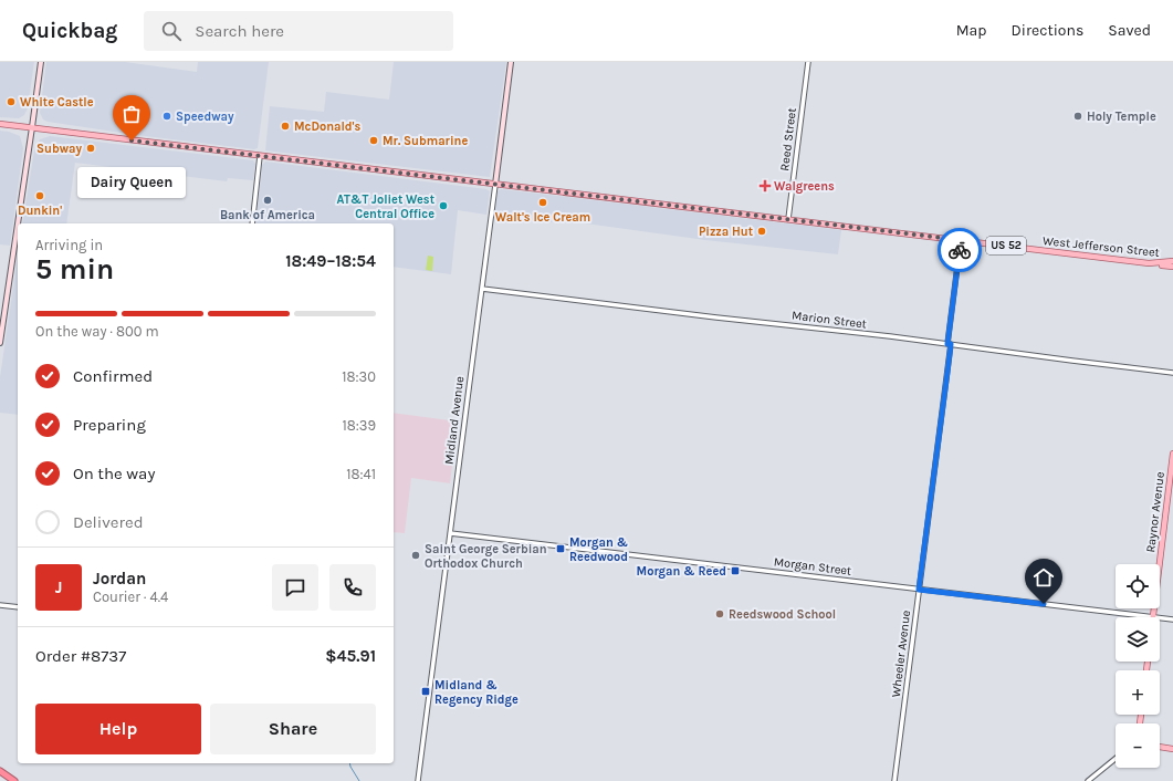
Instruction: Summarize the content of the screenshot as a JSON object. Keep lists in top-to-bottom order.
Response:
{
  "streets": {
    "main road": [
      "US 52",
      "West Jefferson Street",
      "Midland Avenue",
      "Raynor Avenue"
    ],
    "street": [
      "Reed Street",
      "Marion Street",
      "Morgan Street",
      "Wheeler Avenue"
    ]
  },
  "crossings": [
    ["Reed Street", "West Jefferson Street"],
    ["US 52", "West Jefferson Street"],
    ["West Jefferson Street", "Midland Avenue"],
    ["West Jefferson Street", "Wheeler Avenue"],
    ["Marion Street", "Midland Avenue"],
    ["Marion Street", "Wheeler Avenue"],
    ["Midland Avenue", "Morgan Street"],
    ["Raynor Avenue", "Morgan Street"],
    ["Morgan Street", "Wheeler Avenue"]
  ],
  "places": {
    "other": [
      "White Castle",
      "Speedway",
      "Holy Temple",
      "McDonald's",
      "Dairy Queen",
      "Mr. Submarine",
      "Subway",
      "Dunkin'",
      "Bank of America",
      "Walt's Ice Cream",
      "AT&T Joliet West Central Office",
      "Pizza Hut",
      "Saint George Serbian Orthodox Church",
      "Reedswood School"
    ],
    "health": ["Walgreens"],
    "transit": ["Morgan & Reedwood", "Morgan & Reed", "Midland & Regency Ridge"]
  },
  "page": {
    "header": "Quickbag",
    "search": "Search here",
    "nav": ["Map", "Directions", "Saved"],
    "bubble": "Dairy Queen",
    "heading": ["5 min", "Arriving in", "18:49–18:54"],
    "panel": [
      "Jordan",
      "Courier · 4.4",
      "Order #8737",
      "$45.91"
    ],
    "bar": "On the way · 800 m",
    "list": [
      ["Confirmed", "18:30"],
      ["Preparing", "18:39"],
      ["On the way", "18:41"],
      "Delivered"
    ],
    "map_buttons": ["+", "−"],
    "round": "J",
    "buttons": ["Help", "Share"]
  }
}
